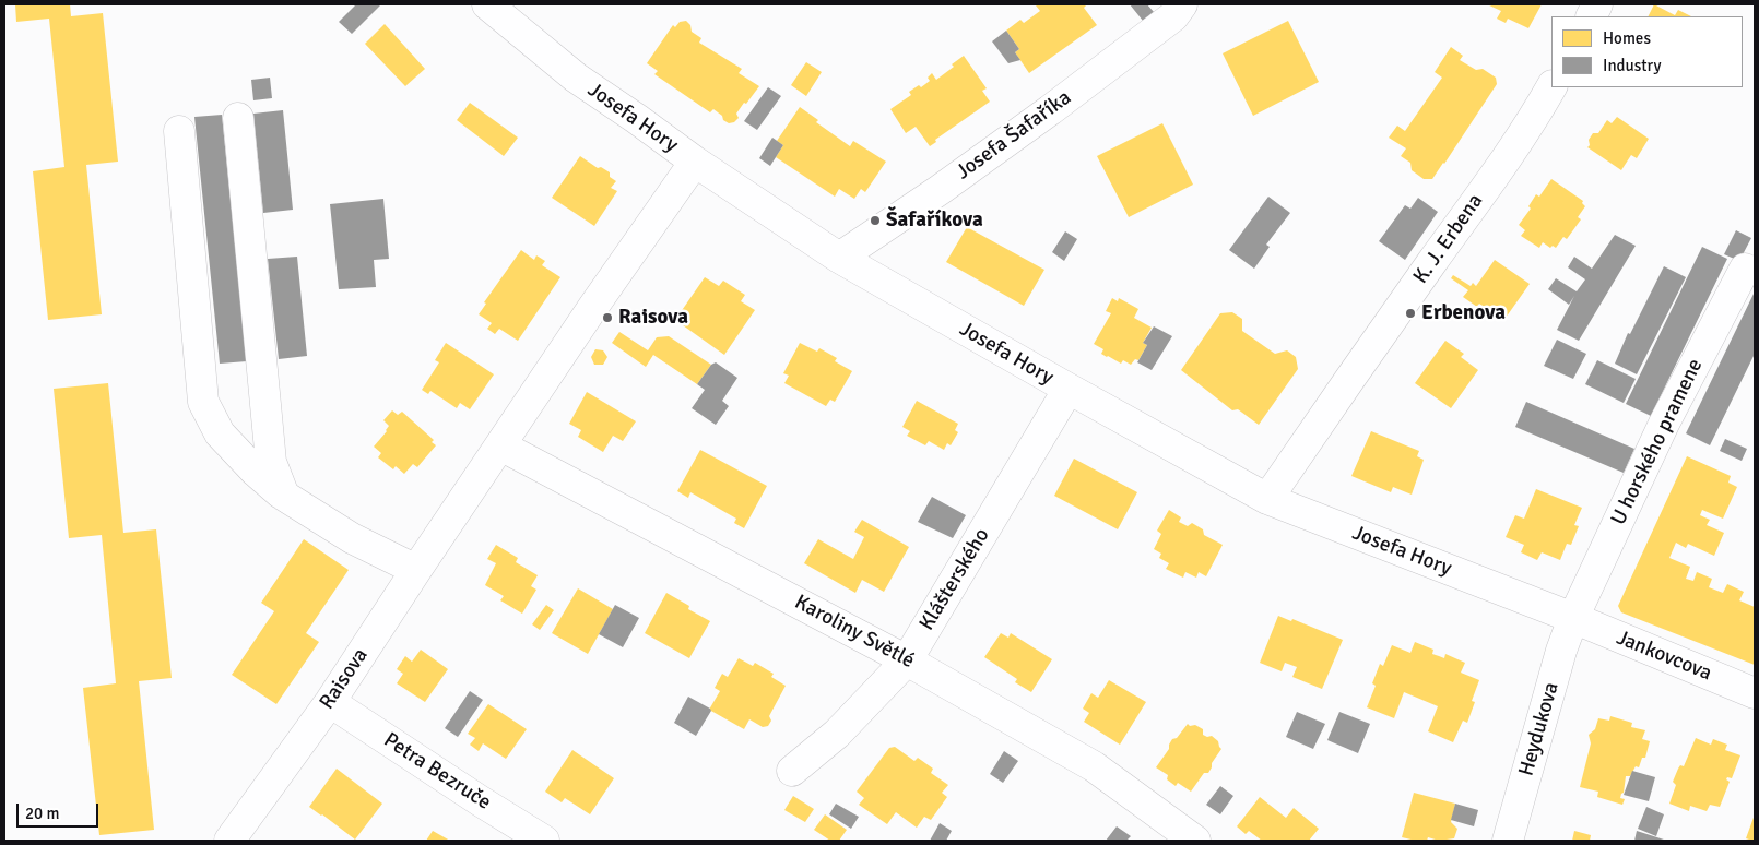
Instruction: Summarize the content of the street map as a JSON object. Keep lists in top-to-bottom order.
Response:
{
  "streets": {
    "street": [
      "Josefa Hory",
      "Josefa Šafaříka",
      "K. J. Erbena",
      "U horského pramene",
      "Klášterského",
      "Karoliny Světlé",
      "Jankovcova",
      "Raisova",
      "Heydukova",
      "Petra Bezruče"
    ]
  },
  "crossings": [
    ["Josefa Hory", "Josefa Šafaříka"],
    ["Josefa Hory", "K. J. Erbena"],
    ["Josefa Hory", "U horského pramene"],
    ["Josefa Hory", "Klášterského"],
    ["Josefa Hory", "Jankovcova"],
    ["Josefa Hory", "Raisova"],
    ["Josefa Hory", "Heydukova"],
    ["U horského pramene", "Jankovcova"],
    ["U horského pramene", "Heydukova"],
    ["Klášterského", "Karoliny Světlé"],
    ["Karoliny Světlé", "Raisova"],
    ["Jankovcova", "Heydukova"],
    ["Raisova", "Petra Bezruče"]
  ],
  "places": ["Šafaříkova", "Erbenova", "Raisova"],
  "legend": ["Homes", "Industry"],
  "scale_bar": "20 m"
}
